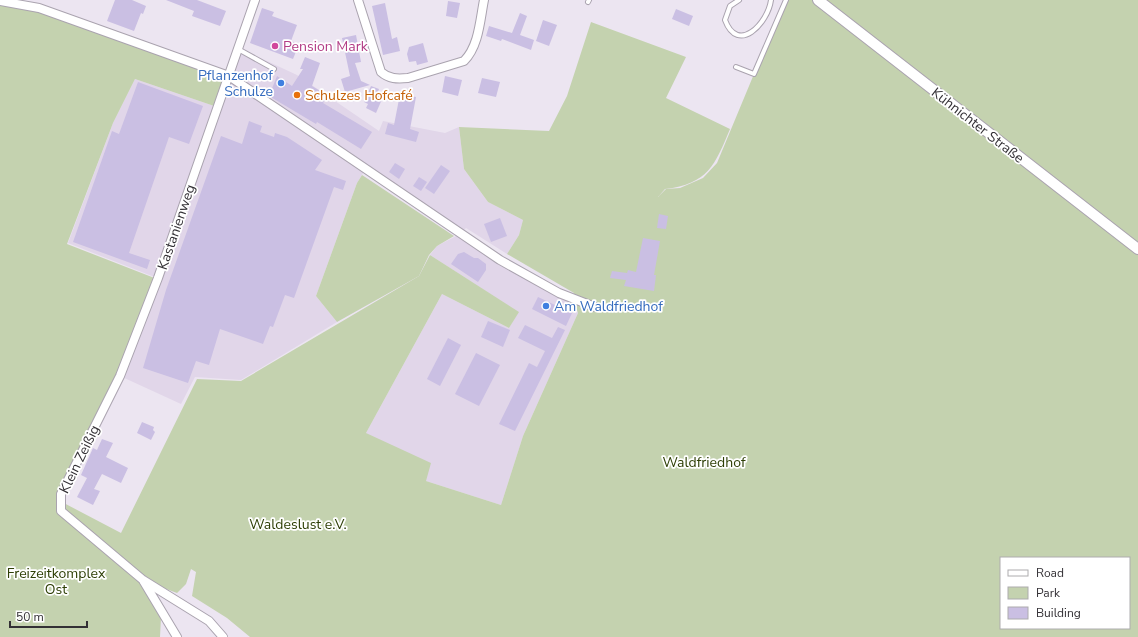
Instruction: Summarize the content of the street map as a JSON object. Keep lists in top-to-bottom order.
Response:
{
  "streets": {
    "street": ["Kühnichter Straße", "Kastanienweg", "Klein Zeißig"]
  },
  "crossings": [
    ["Kastanienweg", "Klein Zeißig"]
  ],
  "parks": ["Waldfriedhof", "Waldeslust e.V.", "Freizeitkomplex Ost"],
  "places": [
    "Pension Mark",
    "Pflanzenhof Schulze",
    "Schulzes Hofcafé",
    "Am Waldfriedhof"
  ],
  "legend": ["Road", "Park", "Building"],
  "scale_bar": "50 m"
}
